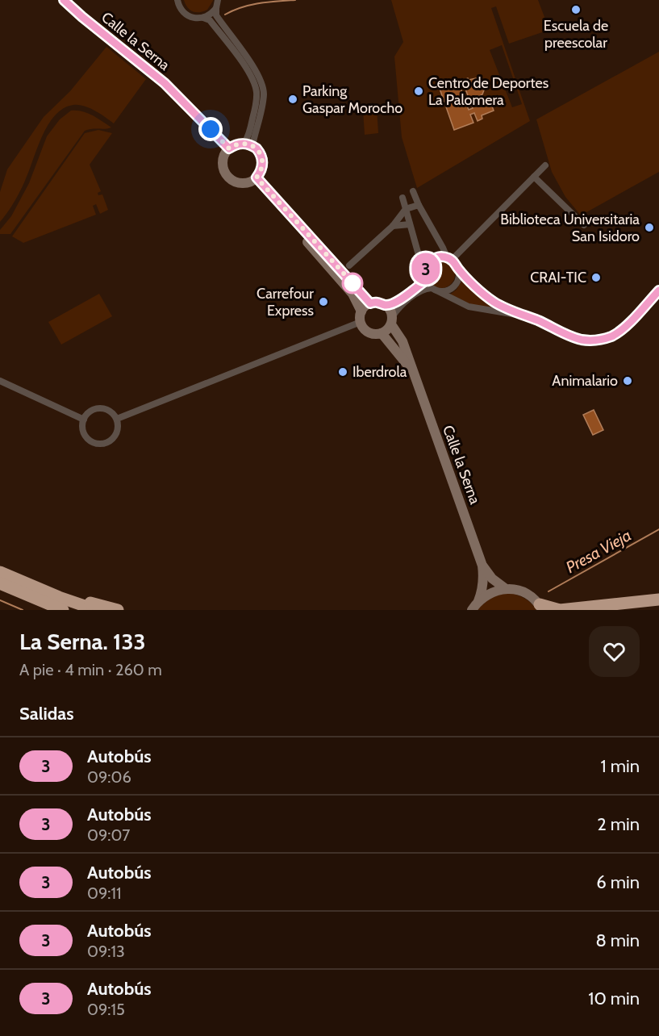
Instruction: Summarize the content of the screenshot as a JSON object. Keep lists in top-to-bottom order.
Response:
{
  "streets": {
    "street": ["Calle la Serna"]
  },
  "water": ["Presa Vieja"],
  "places": [
    "Escuela de preescolar",
    "Centro de Deportes La Palomera",
    "Parking Gaspar Morocho",
    "Biblioteca Universitaria San Isidoro",
    "CRAI-TIC",
    "Carrefour Express",
    "Iberdrola",
    "Animalario"
  ],
  "lines": ["bus line 3"],
  "page": {
    "on_map": "3",
    "heading": [
      ["La Serna. 133", "A pie · 4 min · 260 m"],
      "Salidas"
    ],
    "list": [
      {
        "mark": "3",
        "name": "Autobús",
        "note": "09:06",
        "value": "1 min"
      },
      {
        "mark": "3",
        "name": "Autobús",
        "note": "09:07",
        "value": "2 min"
      },
      {
        "mark": "3",
        "name": "Autobús",
        "note": "09:11",
        "value": "6 min"
      },
      {
        "mark": "3",
        "name": "Autobús",
        "note": "09:13",
        "value": "8 min"
      },
      {
        "mark": "3",
        "name": "Autobús",
        "note": "09:15",
        "value": "10 min"
      }
    ]
  }
}
